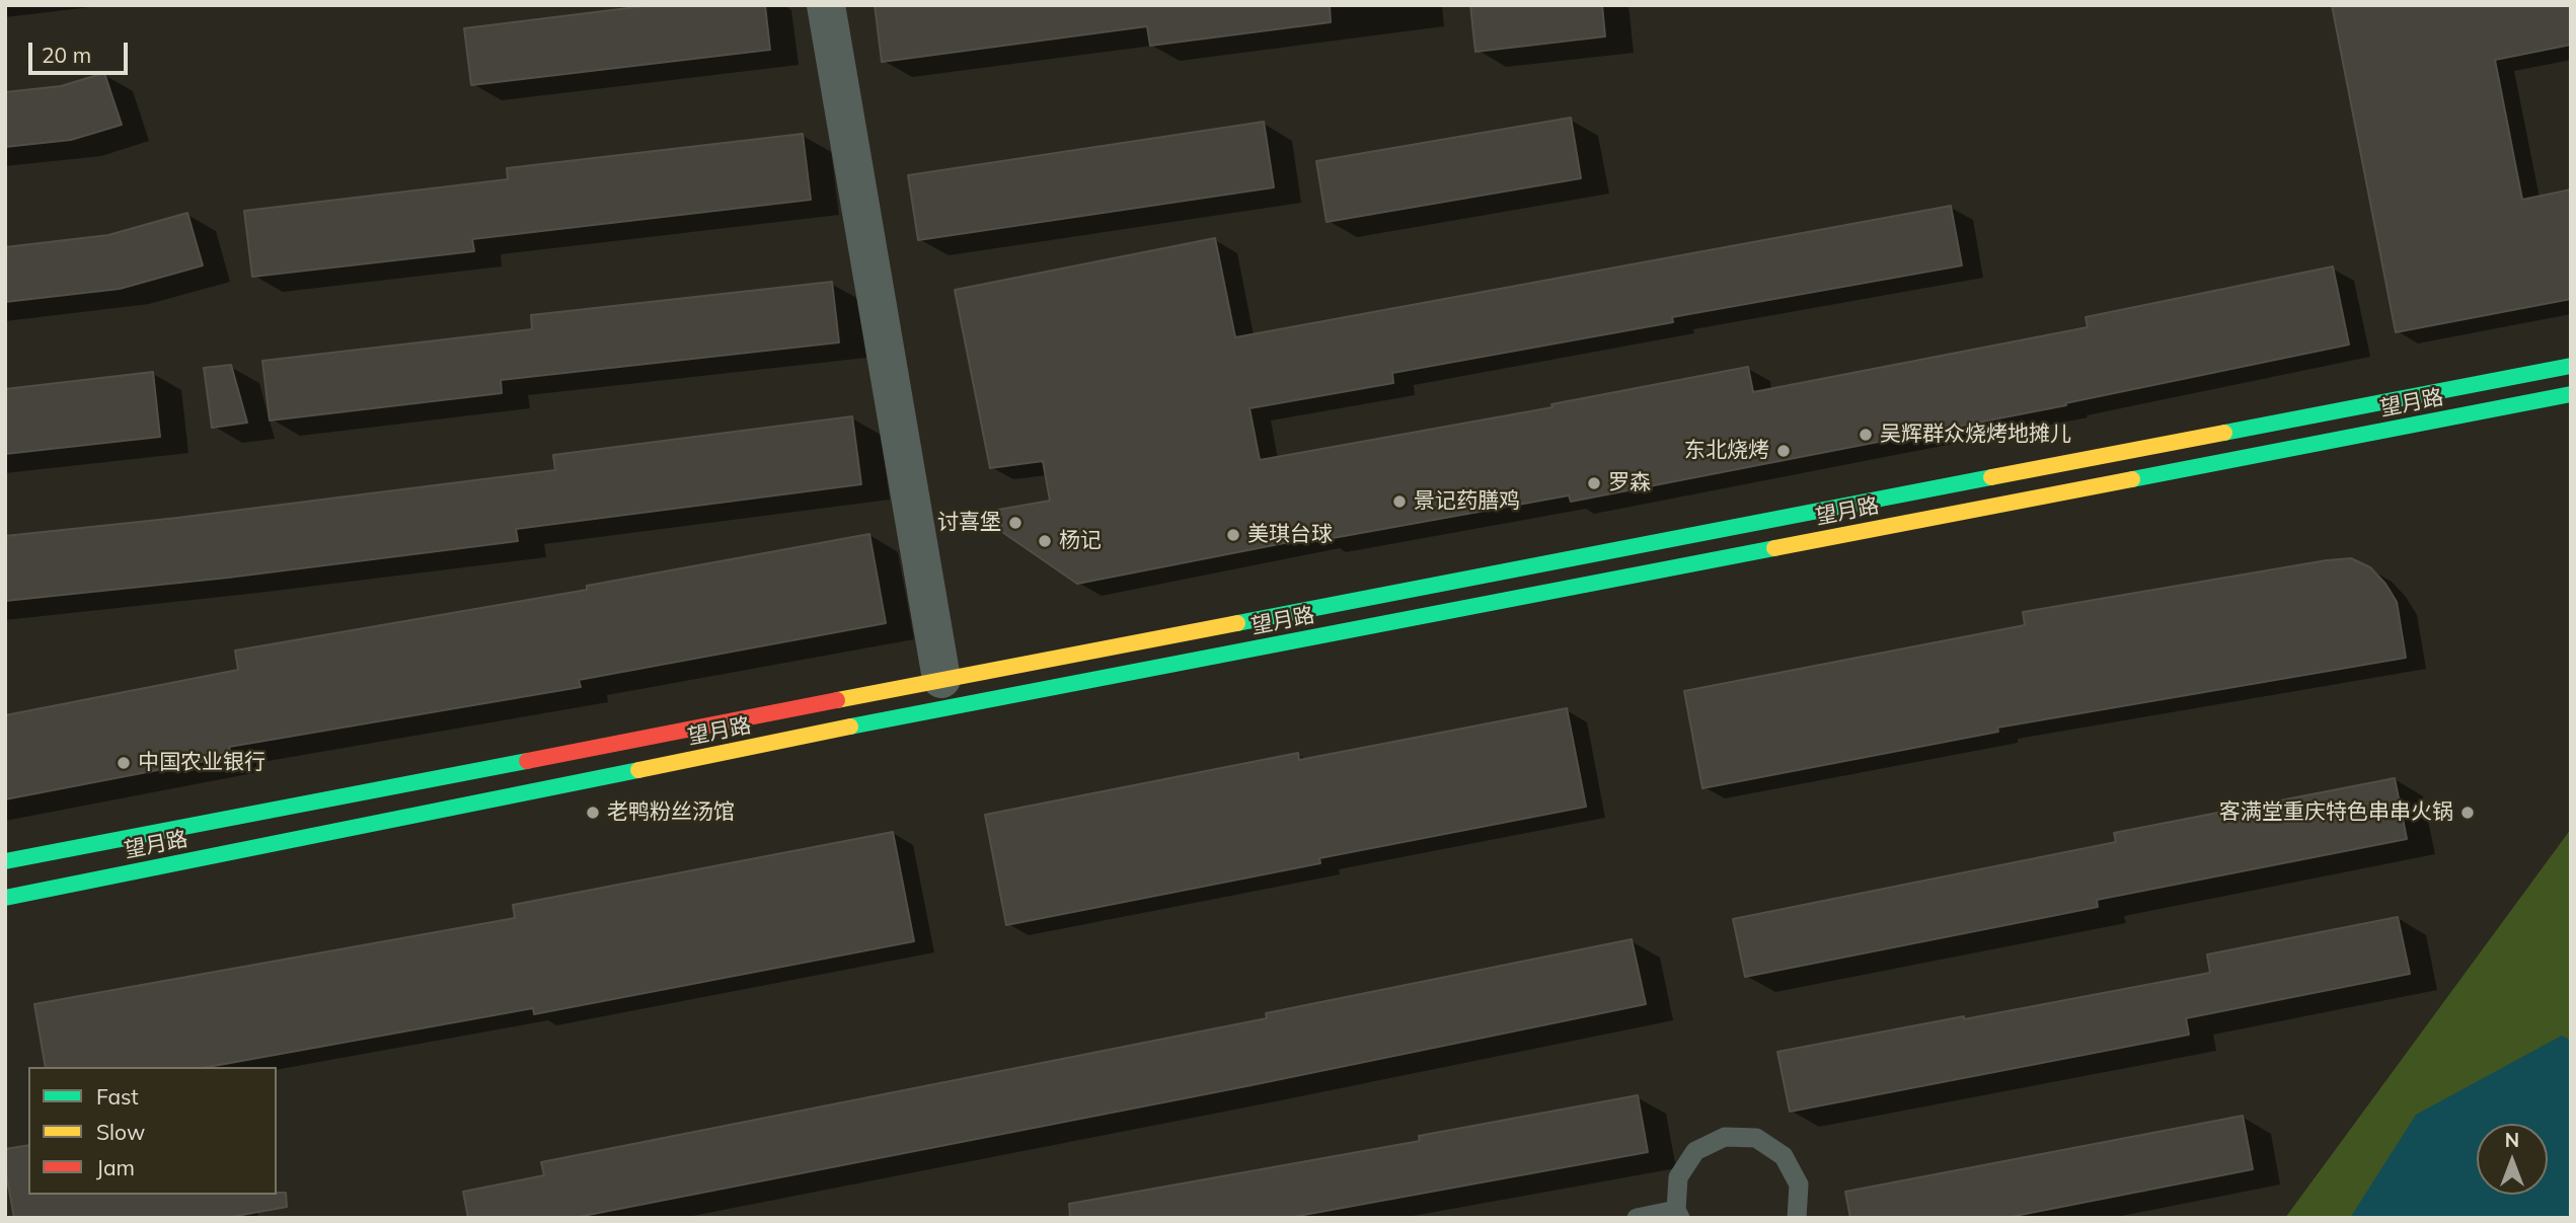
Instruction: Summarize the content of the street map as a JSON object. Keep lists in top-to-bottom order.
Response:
{
  "streets": {
    "street": ["望月路"]
  },
  "places": [
    "吴辉群众烧烤地摊儿",
    "东北烧烤",
    "罗森",
    "景记药膳鸡",
    "讨喜堡",
    "美琪台球",
    "杨记",
    "中国农业银行",
    "老鸭粉丝汤馆",
    "客满堂重庆特色串串火锅"
  ],
  "legend": ["Fast", "Slow", "Jam"],
  "scale_bar": "20 m",
  "north": "top"
}
